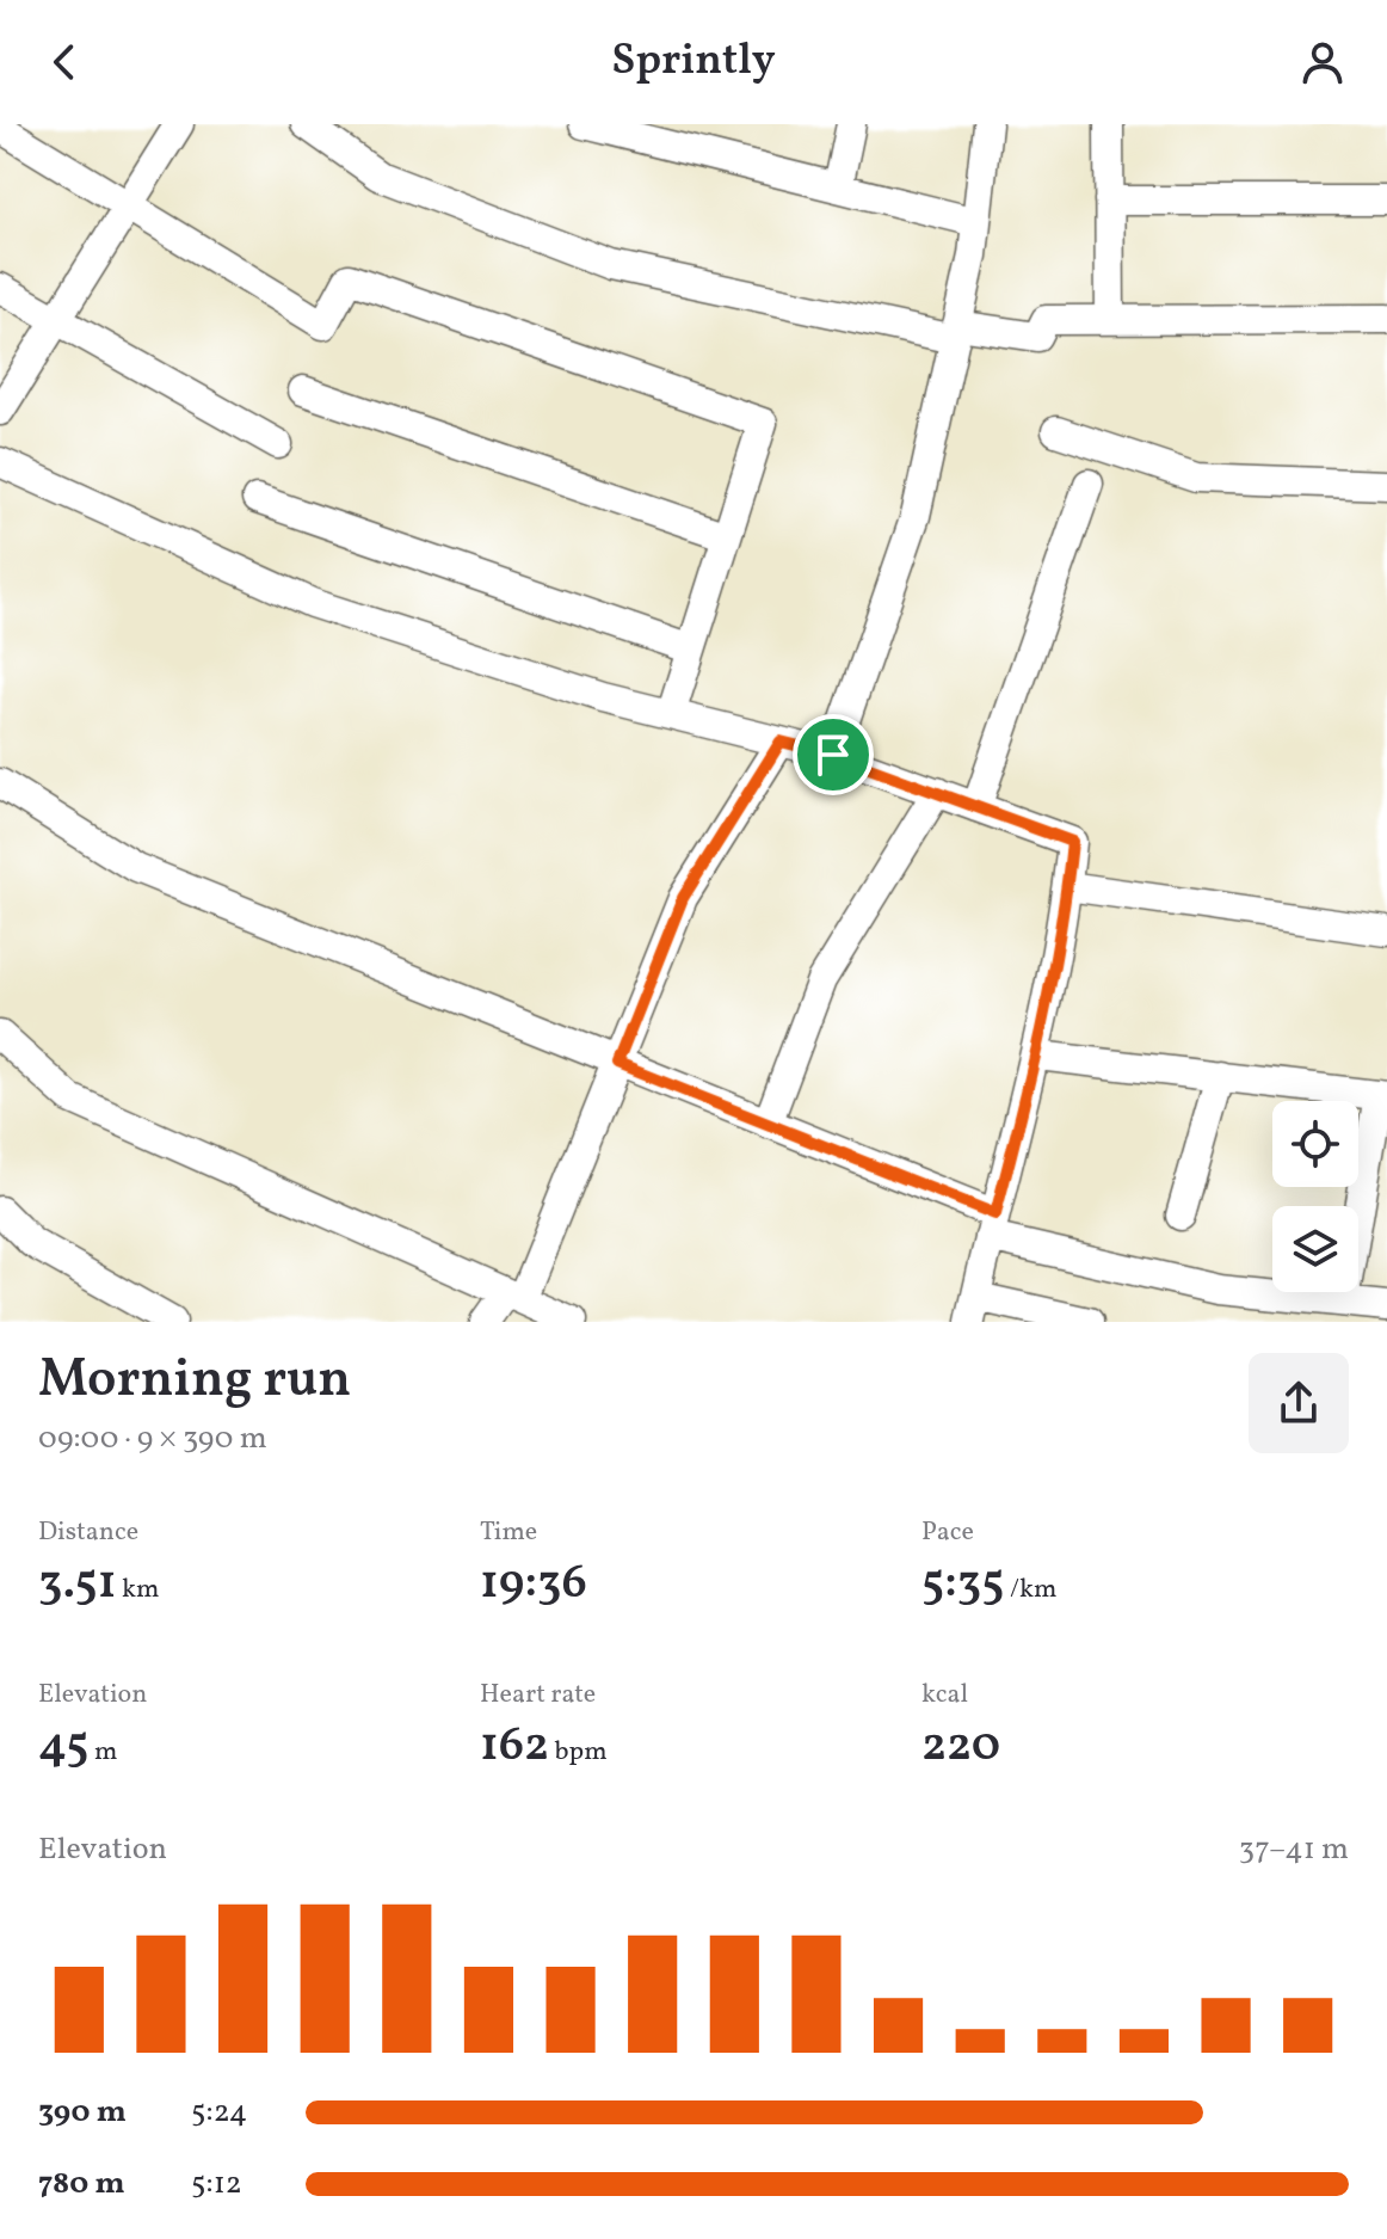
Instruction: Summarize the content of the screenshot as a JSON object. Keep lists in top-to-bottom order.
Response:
{
  "page": {
    "header": "Sprintly",
    "heading": ["Morning run", "09:00 · 9 × 390 m"],
    "stats": [
      ["Distance", "3.51 km"],
      ["Time", "19:36"],
      ["Pace", "5:35 /km"],
      ["Elevation", "45 m"],
      ["Heart rate", "162 bpm"],
      ["kcal", "220"]
    ],
    "chart": ["Elevation", "37–41 m"],
    "list": [
      {
        "name": "390 m",
        "note": "5:24"
      },
      {
        "name": "780 m",
        "note": "5:12"
      }
    ]
  }
}
